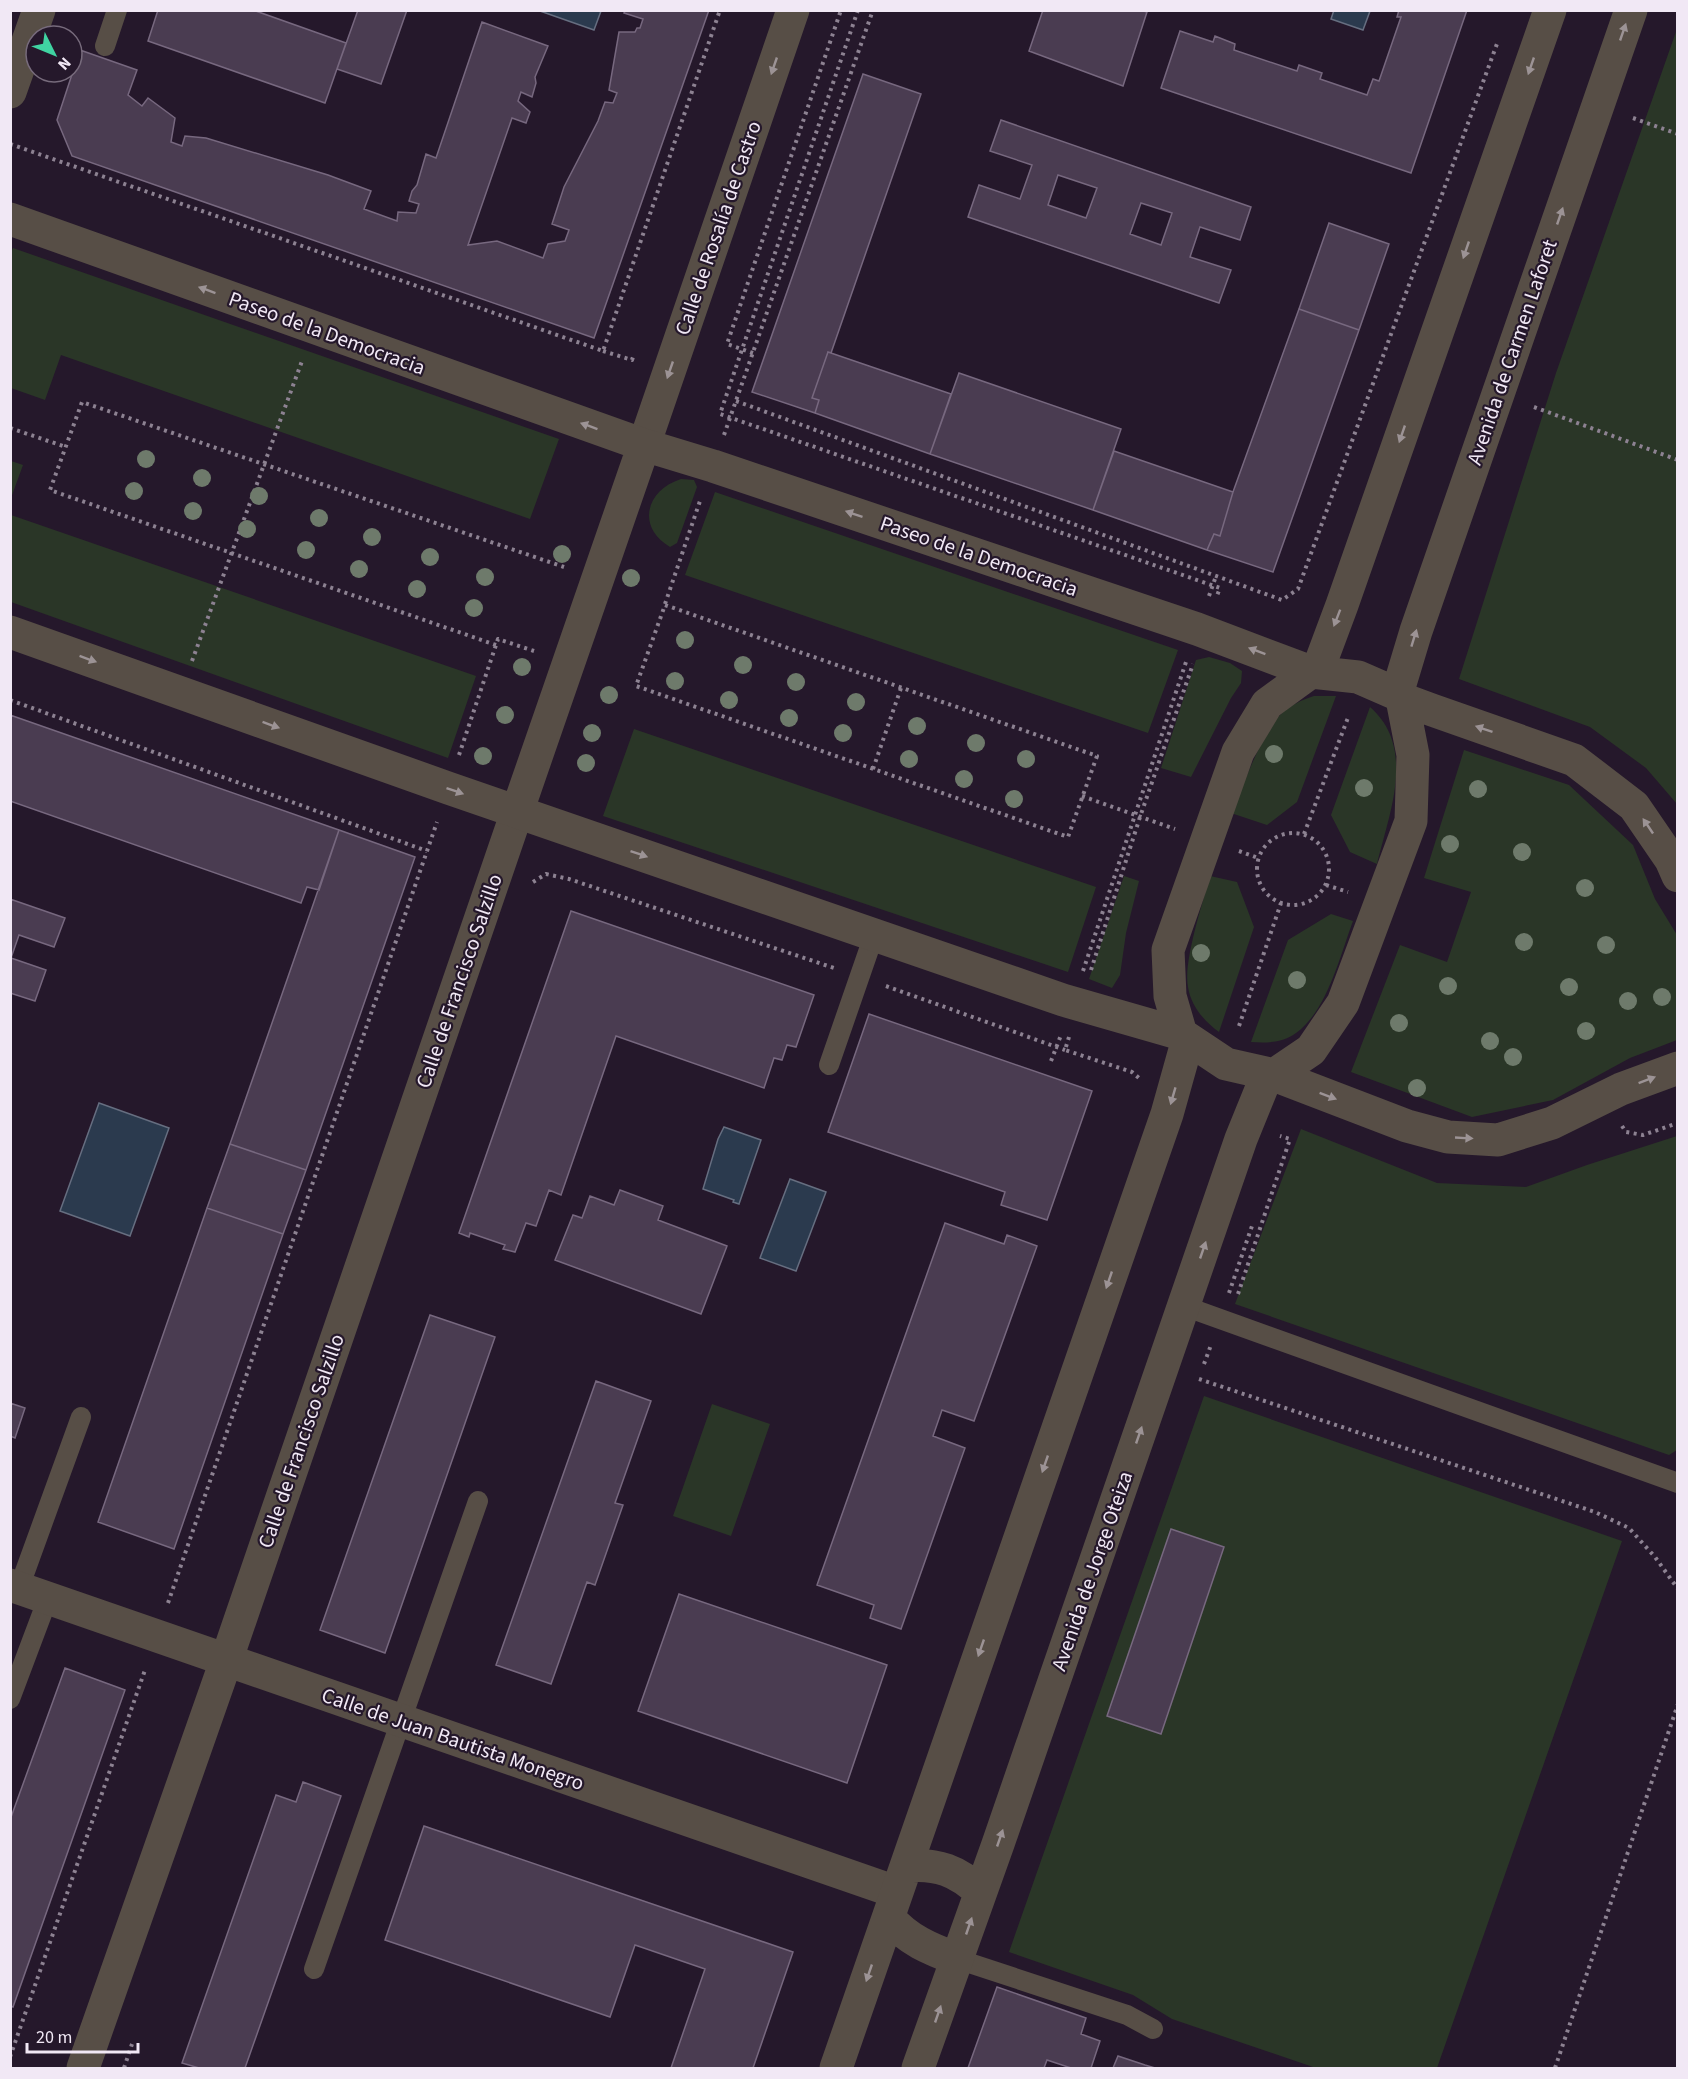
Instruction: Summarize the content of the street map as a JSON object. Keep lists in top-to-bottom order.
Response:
{
  "streets": {
    "street": [
      "Calle de Rosalía de Castro",
      "Paseo de la Democracia",
      "Avenida de Carmen Laforet",
      "Calle de Francisco Salzillo",
      "Avenida de Jorge Oteiza",
      "Calle de Juan Bautista Monegro"
    ]
  },
  "crossings": [
    ["Calle de Rosalía de Castro", "Paseo de la Democracia"],
    ["Paseo de la Democracia", "Avenida de Carmen Laforet"],
    ["Calle de Francisco Salzillo", "Calle de Juan Bautista Monegro"],
    ["Avenida de Jorge Oteiza", "Calle de Juan Bautista Monegro"]
  ],
  "one_way": ["Calle de Rosalía de Castro", "Paseo de la Democracia"],
  "scale_bar": "20 m",
  "north": "bottom right"
}
